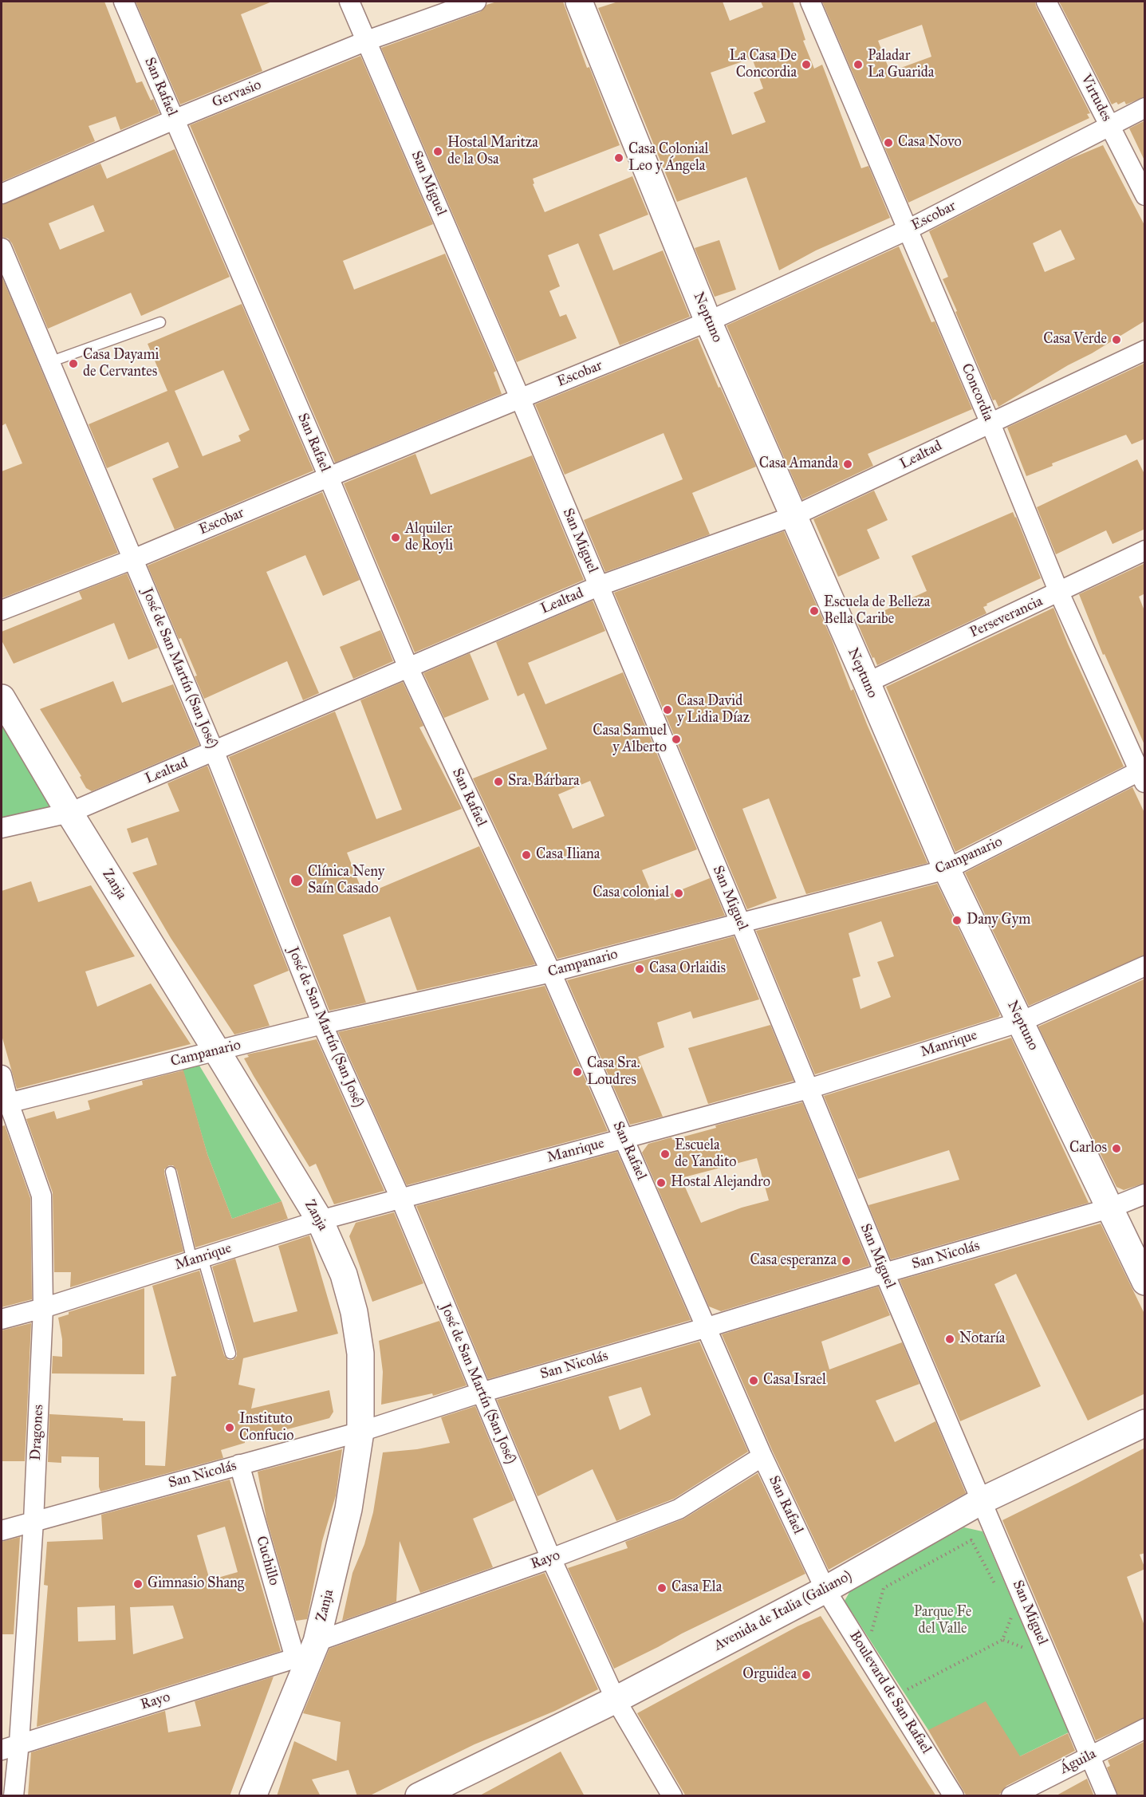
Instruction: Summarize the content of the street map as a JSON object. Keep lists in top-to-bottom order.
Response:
{
  "streets": {
    "main road": ["Neptuno", "Zanja", "Avenida de Italia (Galiano)"],
    "street": [
      "San Rafael",
      "Gervasio",
      "Virtudes",
      "San Miguel",
      "Escobar",
      "Concordia",
      "Lealtad",
      "Perseverancia",
      "José de San Martín (San José)",
      "Campanario",
      "Manrique",
      "San Nicolás",
      "Dragones",
      "Rayo",
      "Cuchillo",
      "Boulevard de San Rafael",
      "Águila"
    ]
  },
  "crossings": [
    ["San Rafael", "Gervasio"],
    ["San Rafael", "Escobar"],
    ["San Rafael", "Lealtad"],
    ["San Rafael", "Campanario"],
    ["San Rafael", "Manrique"],
    ["San Rafael", "San Nicolás"],
    ["San Rafael", "Rayo"],
    ["San Rafael", "Avenida de Italia (Galiano)"],
    ["San Rafael", "Boulevard de San Rafael"],
    ["Gervasio", "San Miguel"],
    ["Virtudes", "Escobar"],
    ["San Miguel", "Escobar"],
    ["San Miguel", "Lealtad"],
    ["San Miguel", "Campanario"],
    ["San Miguel", "Manrique"],
    ["San Miguel", "San Nicolás"],
    ["San Miguel", "Avenida de Italia (Galiano)"],
    ["San Miguel", "Águila"],
    ["Escobar", "Neptuno"],
    ["Escobar", "Concordia"],
    ["Escobar", "José de San Martín (San José)"],
    ["Neptuno", "Lealtad"],
    ["Neptuno", "Perseverancia"],
    ["Neptuno", "Campanario"],
    ["Neptuno", "Manrique"],
    ["Neptuno", "San Nicolás"],
    ["Concordia", "Lealtad"],
    ["Concordia", "Perseverancia"],
    ["Concordia", "Campanario"],
    ["Lealtad", "José de San Martín (San José)"],
    ["Lealtad", "Zanja"],
    ["José de San Martín (San José)", "Campanario"],
    ["José de San Martín (San José)", "Manrique"],
    ["José de San Martín (San José)", "San Nicolás"],
    ["José de San Martín (San José)", "Rayo"],
    ["José de San Martín (San José)", "Avenida de Italia (Galiano)"],
    ["Campanario", "Zanja"],
    ["Campanario", "Dragones"],
    ["Zanja", "Manrique"],
    ["Zanja", "San Nicolás"],
    ["Zanja", "Rayo"],
    ["Zanja", "Cuchillo"],
    ["Manrique", "Dragones"],
    ["San Nicolás", "Dragones"],
    ["San Nicolás", "Cuchillo"],
    ["Dragones", "Rayo"],
    ["Rayo", "Cuchillo"],
    ["Avenida de Italia (Galiano)", "Boulevard de San Rafael"]
  ],
  "parks": ["Parque Fe del Valle"],
  "places": [
    "La Casa De Concordia",
    "Paladar La Guarida",
    "Casa Novo",
    "Hostal Maritza de la Osa",
    "Casa Colonial Leo y Ángela",
    "Casa Verde",
    "Casa Dayami de Cervantes",
    "Casa Amanda",
    "Alquiler de Royli",
    "Escuela de Belleza Bella Caribe",
    "Casa David y Lidia Díaz",
    "Casa Samuel y Alberto",
    "Sra. Bárbara",
    "Casa Iliana",
    "Clínica Neny Saín Casado",
    "Casa colonial",
    "Dany Gym",
    "Casa Orlaidis",
    "Casa Sra. Loudres",
    "Carlos",
    "Escuela de Yandito",
    "Hostal Alejandro",
    "Casa esperanza",
    "Notaría",
    "Casa Israel",
    "Instituto Confucio",
    "Gimnasio Shang",
    "Casa Ela",
    "Orguidea"
  ]
}
